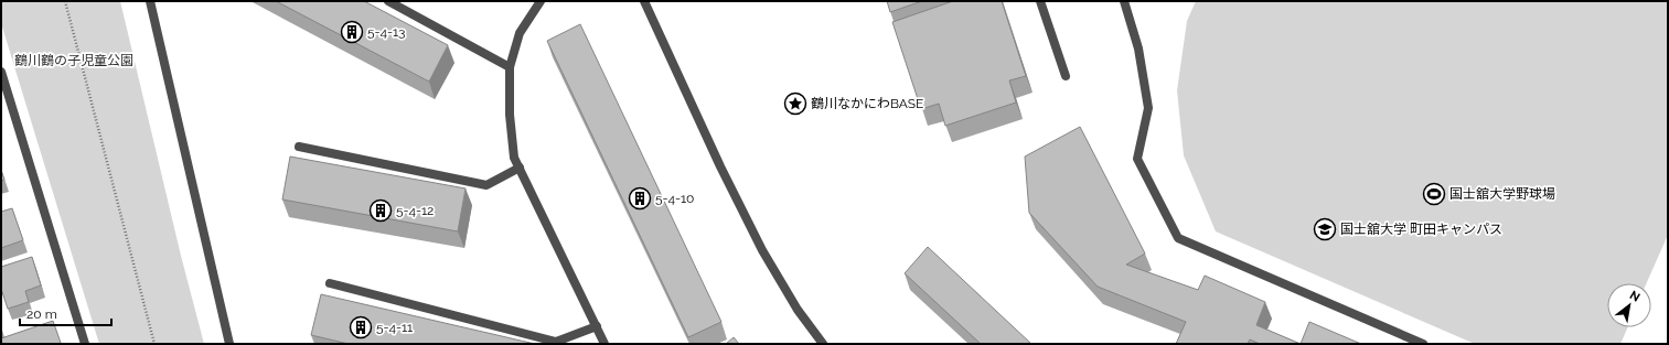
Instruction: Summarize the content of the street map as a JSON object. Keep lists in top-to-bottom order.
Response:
{
  "parks": ["鶴川鶴の子児童公園"],
  "places": {
    "building": [
      "5-4-13",
      "5-4-10",
      "5-4-12",
      "5-4-11"
    ],
    "place": ["鶴川なかにわBASE"],
    "sports": ["国士舘大学野球場"],
    "school or university": ["国士舘大学 町田キャンパス"]
  },
  "scale_bar": "20 m",
  "north": "top right"
}
